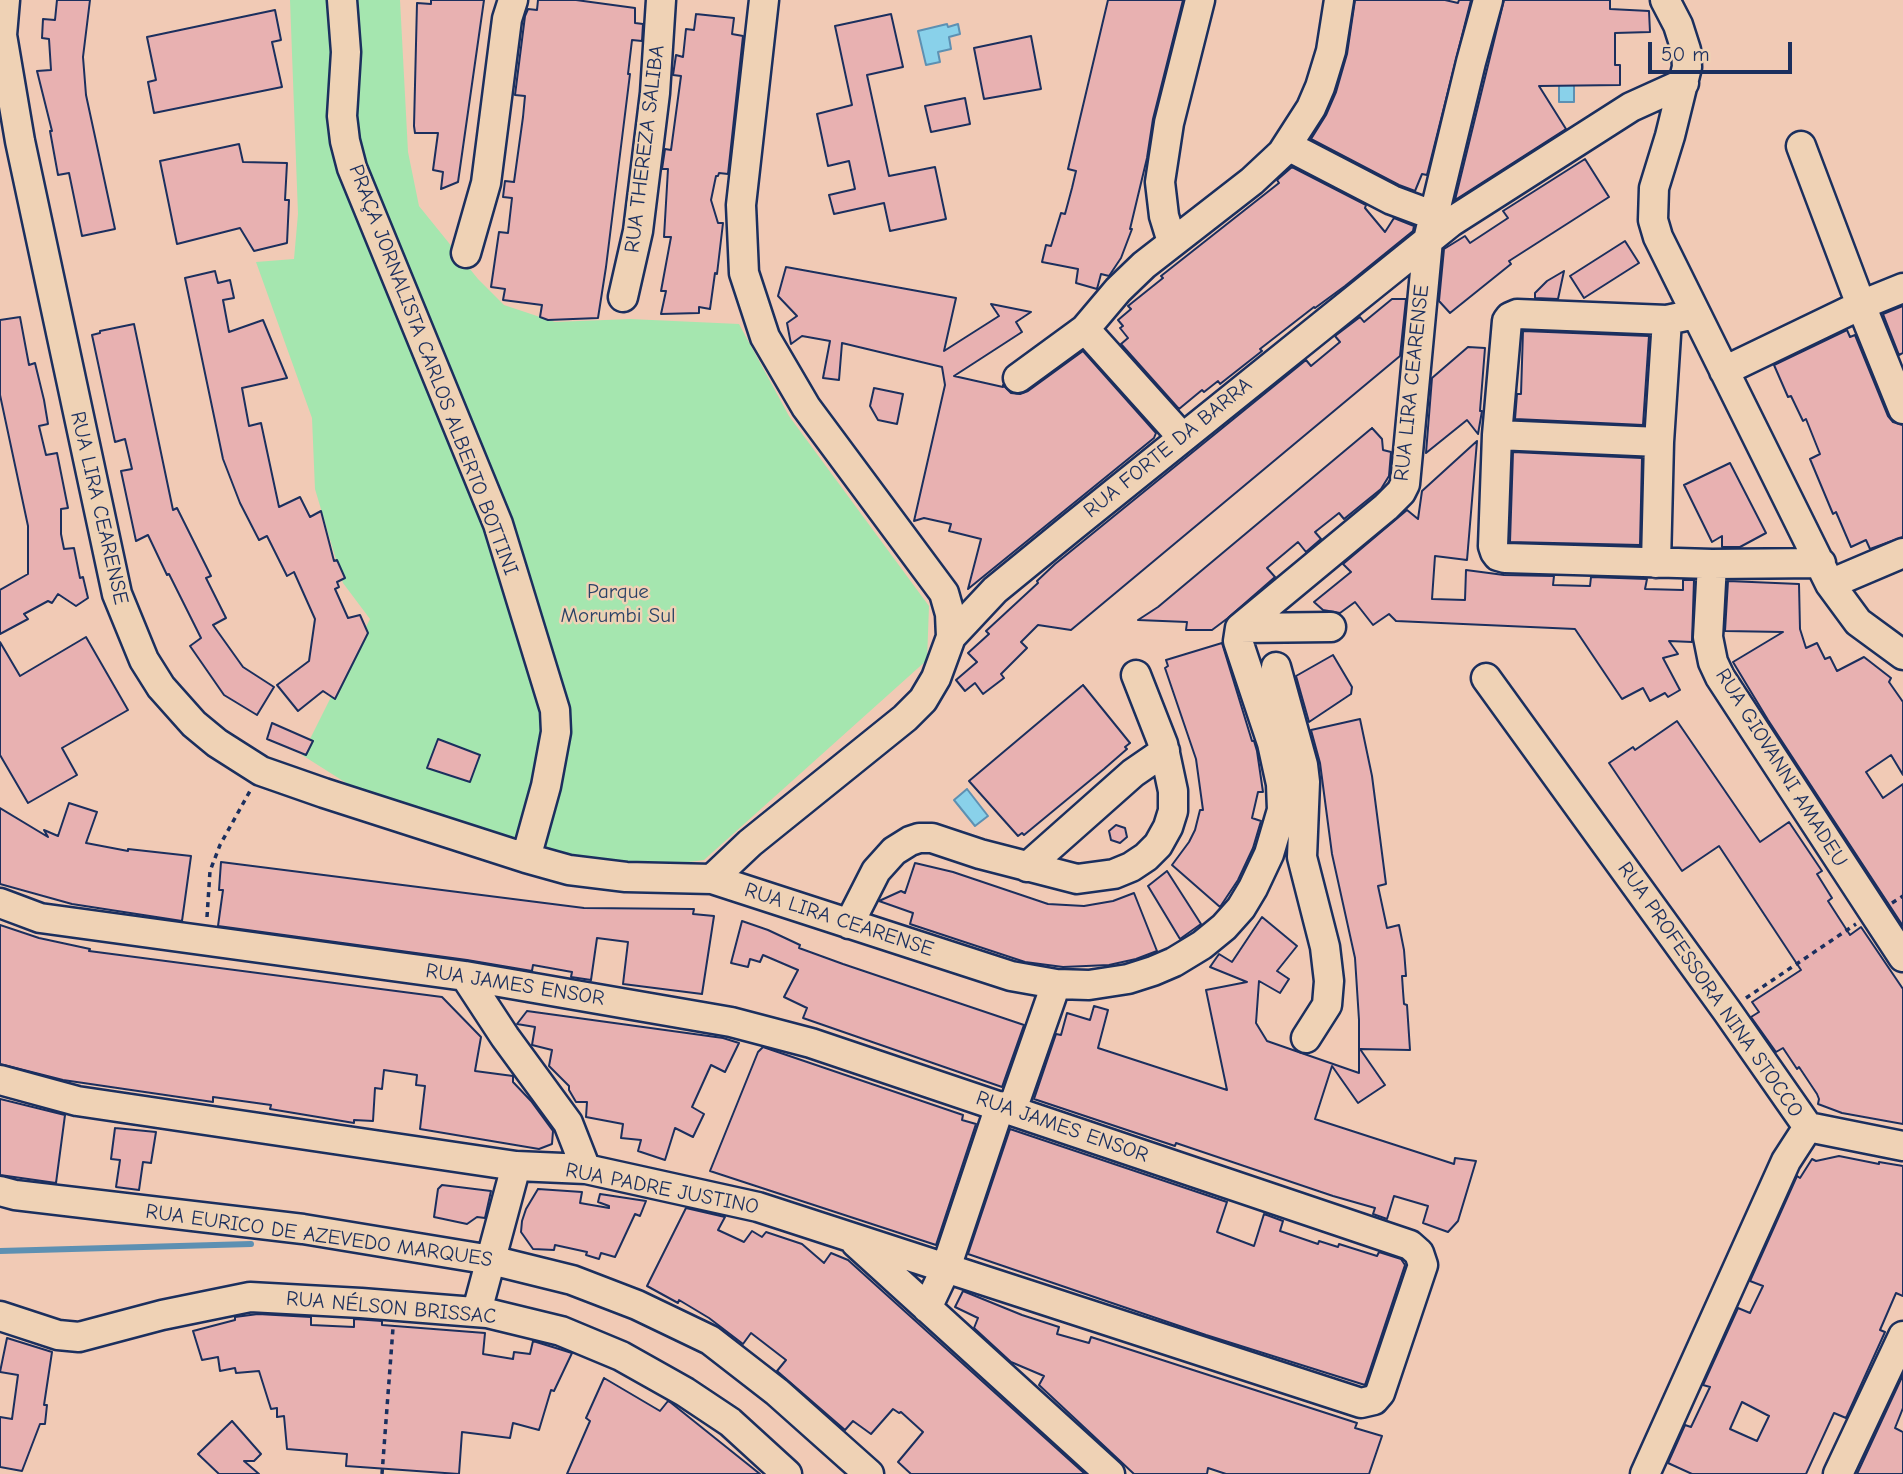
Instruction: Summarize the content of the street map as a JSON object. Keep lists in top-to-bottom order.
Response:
{
  "streets": {
    "street": [
      "RUA THEREZA SALIBA",
      "PRAÇA JORNALISTA CARLOS ALBERTO BOTTINI",
      "RUA LIRA CEARENSE",
      "RUA FORTE DA BARRA",
      "RUA GIOVANNI AMADEU",
      "RUA JAMES ENSOR",
      "RUA PROFESSORA NINA STOCCO",
      "RUA PADRE JUSTINO",
      "RUA EURICO DE AZEVEDO MARQUES",
      "RUA NÉLSON BRISSAC"
    ]
  },
  "crossings": [
    ["PRAÇA JORNALISTA CARLOS ALBERTO BOTTINI", "RUA LIRA CEARENSE"],
    ["RUA LIRA CEARENSE", "RUA FORTE DA BARRA"],
    ["RUA JAMES ENSOR", "RUA PADRE JUSTINO"]
  ],
  "parks": ["Parque Morumbi Sul"],
  "scale_bar": "50 m"
}
